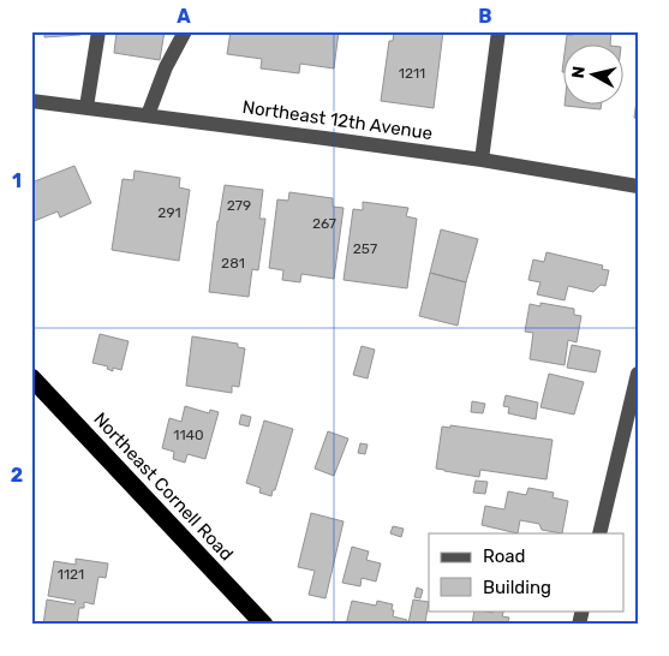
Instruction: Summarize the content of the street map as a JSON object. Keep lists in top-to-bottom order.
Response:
{
  "streets": {
    "highway": ["Northeast Cornell Road"],
    "street": ["Northeast 12th Avenue"]
  },
  "house_numbers": [
    "1211",
    "279",
    "291",
    "267",
    "257",
    "281",
    "1140",
    "1121"
  ],
  "legend": ["Road", "Building"],
  "north": "left",
  "grid": {
    "columns": ["A", "B"],
    "rows": ["1", "2"]
  }
}
